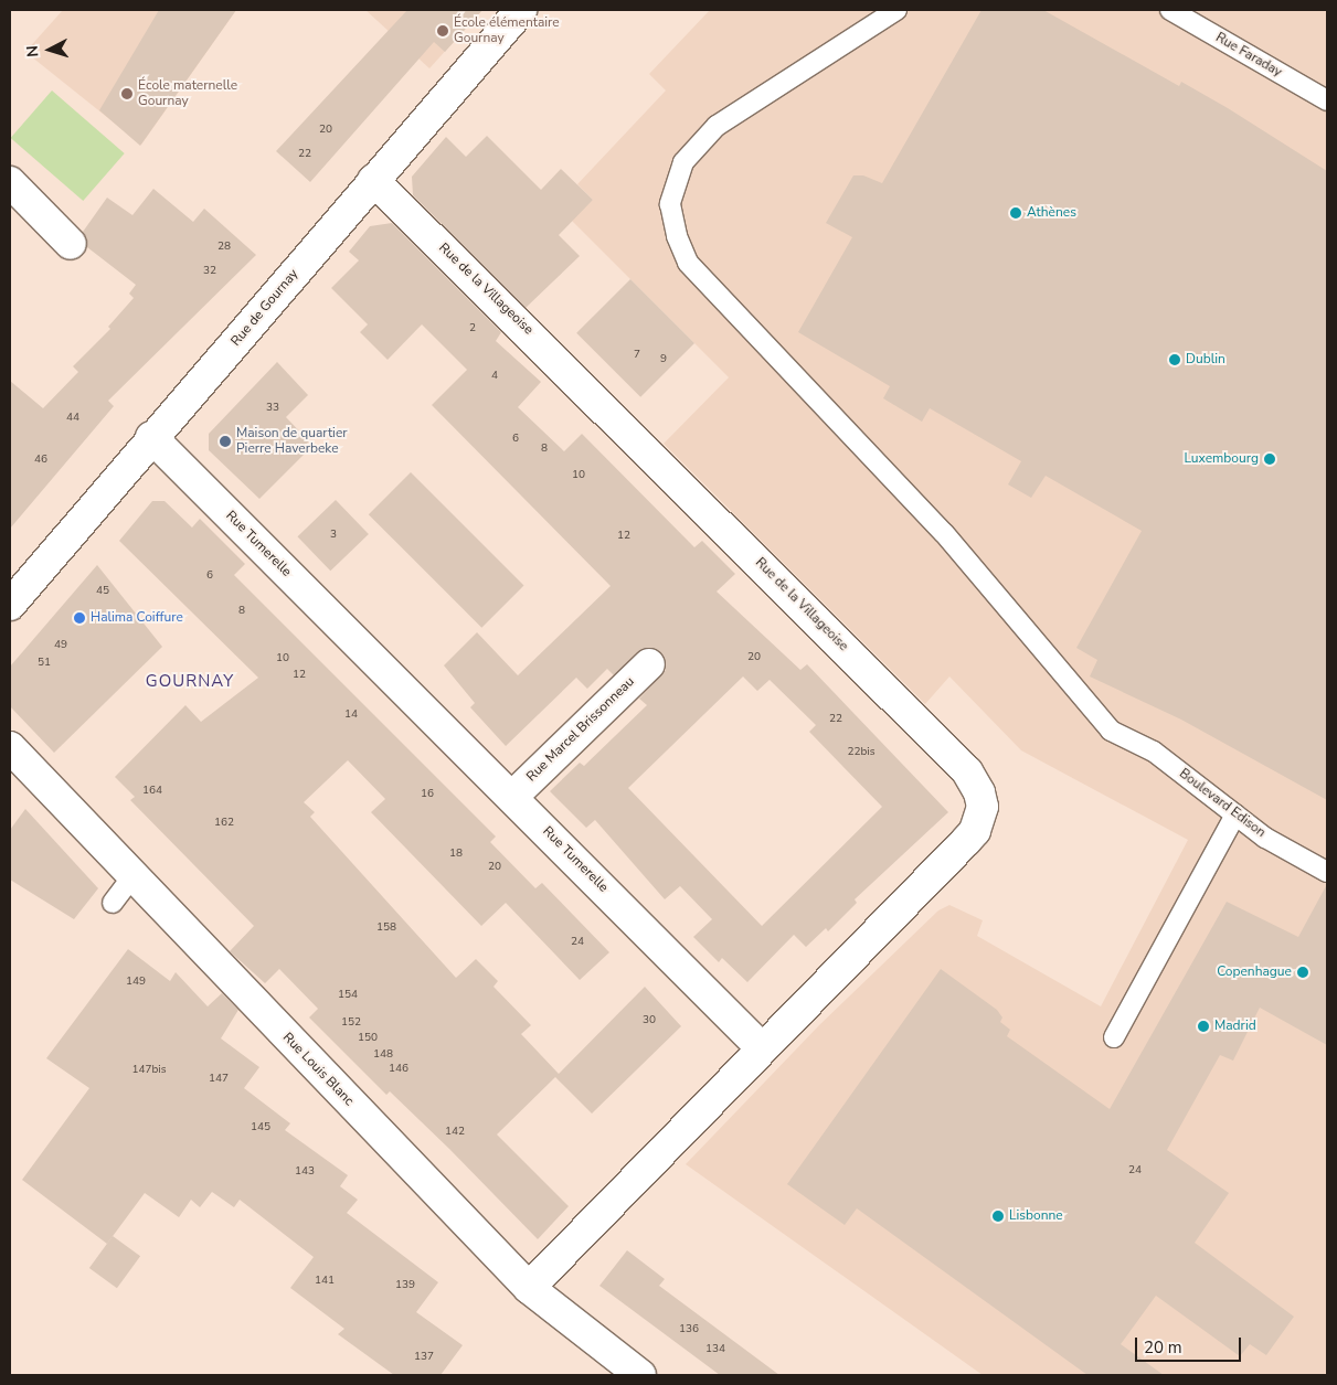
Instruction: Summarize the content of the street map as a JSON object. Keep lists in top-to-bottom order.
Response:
{
  "streets": {
    "street": [
      "Rue de la Villageoise",
      "Rue de Gournay",
      "Rue Tumerelle",
      "Rue Marcel Brissonneau",
      "Rue Louis Blanc"
    ],
    "lane": ["Rue Faraday", "Boulevard Edison"]
  },
  "crossings": [
    ["Rue de la Villageoise", "Rue de Gournay"],
    ["Rue de la Villageoise", "Rue Tumerelle"],
    ["Rue de Gournay", "Rue Tumerelle"],
    ["Rue Tumerelle", "Rue Marcel Brissonneau"]
  ],
  "districts": ["GOURNAY"],
  "places": [
    "École élémentaire Gournay",
    "École maternelle Gournay",
    "Athènes",
    "Dublin",
    "Maison de quartier Pierre Haverbeke",
    "Luxembourg",
    "Halima Coiffure",
    "Copenhague",
    "Madrid",
    "Lisbonne"
  ],
  "house_numbers": [
    "20",
    "22",
    "28",
    "32",
    "2",
    "7",
    "9",
    "4",
    "33",
    "44",
    "6",
    "8",
    "46",
    "10",
    "3",
    "12",
    "6",
    "45",
    "8",
    "49",
    "20",
    "10",
    "51",
    "12",
    "14",
    "22",
    "22bis",
    "164",
    "16",
    "162",
    "18",
    "20",
    "158",
    "24",
    "149",
    "154",
    "30",
    "152",
    "150",
    "148",
    "146",
    "147bis",
    "147",
    "145",
    "142",
    "24",
    "143",
    "141",
    "139",
    "136",
    "134",
    "137"
  ],
  "scale_bar": "20 m",
  "north": "left"
}
